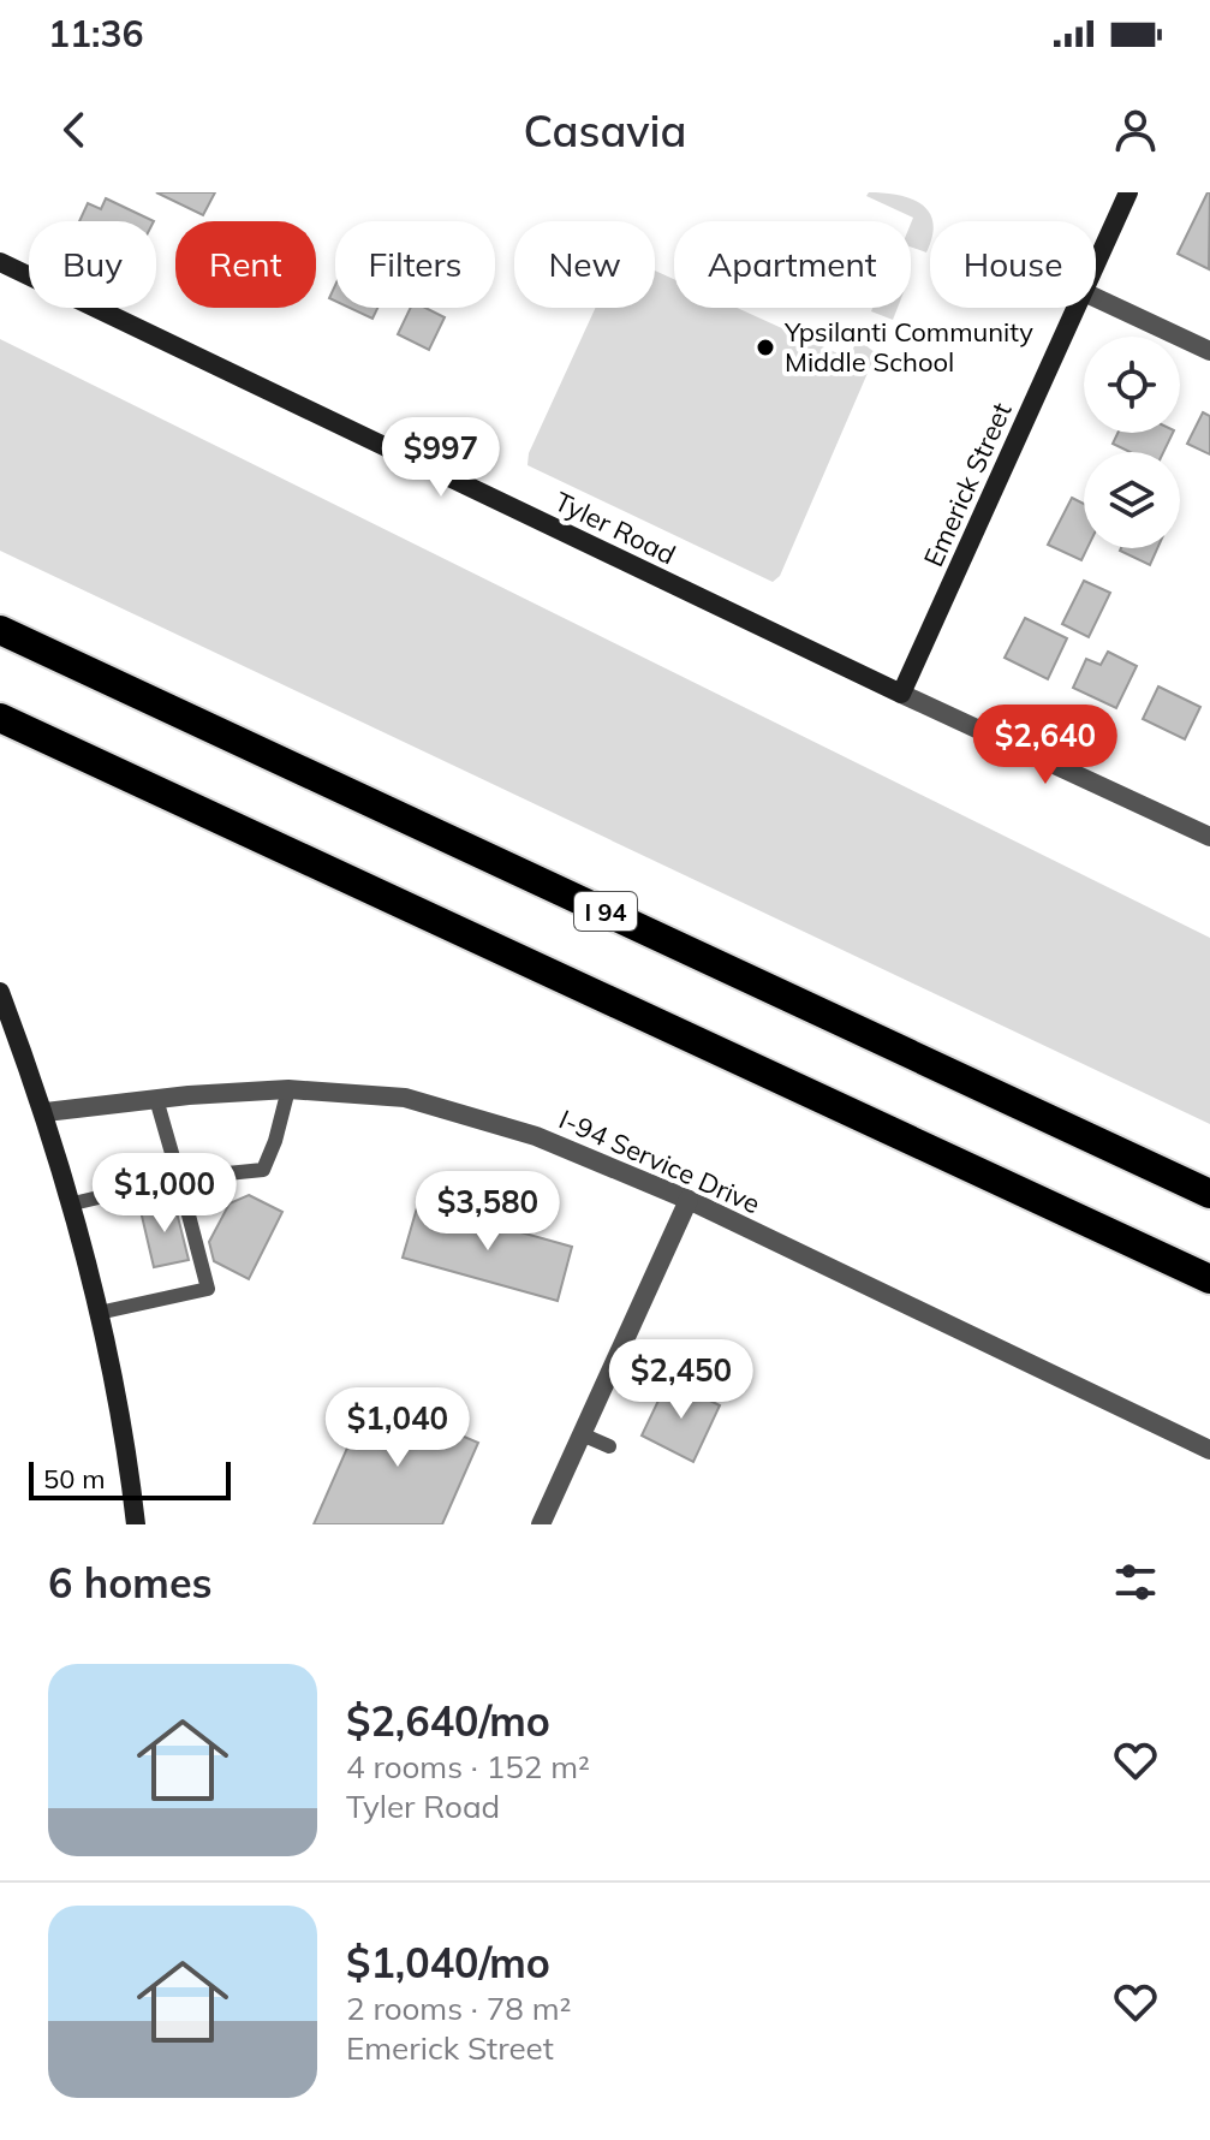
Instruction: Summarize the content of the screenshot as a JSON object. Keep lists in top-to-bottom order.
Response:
{
  "streets": {
    "highway": ["I 94"],
    "street": ["Emerick Street", "Tyler Road", "I-94 Service Drive"]
  },
  "crossings": [
    ["Emerick Street", "Tyler Road"]
  ],
  "places": ["Ypsilanti Community Middle School"],
  "scale_bar": "50 m",
  "page": {
    "status": "11:36",
    "header": "Casavia",
    "chip": [
      "Buy",
      "Rent",
      "Filters",
      "New",
      "Apartment",
      "House"
    ],
    "price": [
      "$997",
      "$2,640",
      "$1,000",
      "$3,580",
      "$2,450",
      "$1,040"
    ],
    "scale": "50 m",
    "heading": "6 homes",
    "list": [
      {
        "name": "$2,640/mo",
        "note": "4 rooms · 152 m² · Tyler Road"
      },
      {
        "name": "$1,040/mo",
        "note": "2 rooms · 78 m² · Emerick Street"
      }
    ]
  }
}
